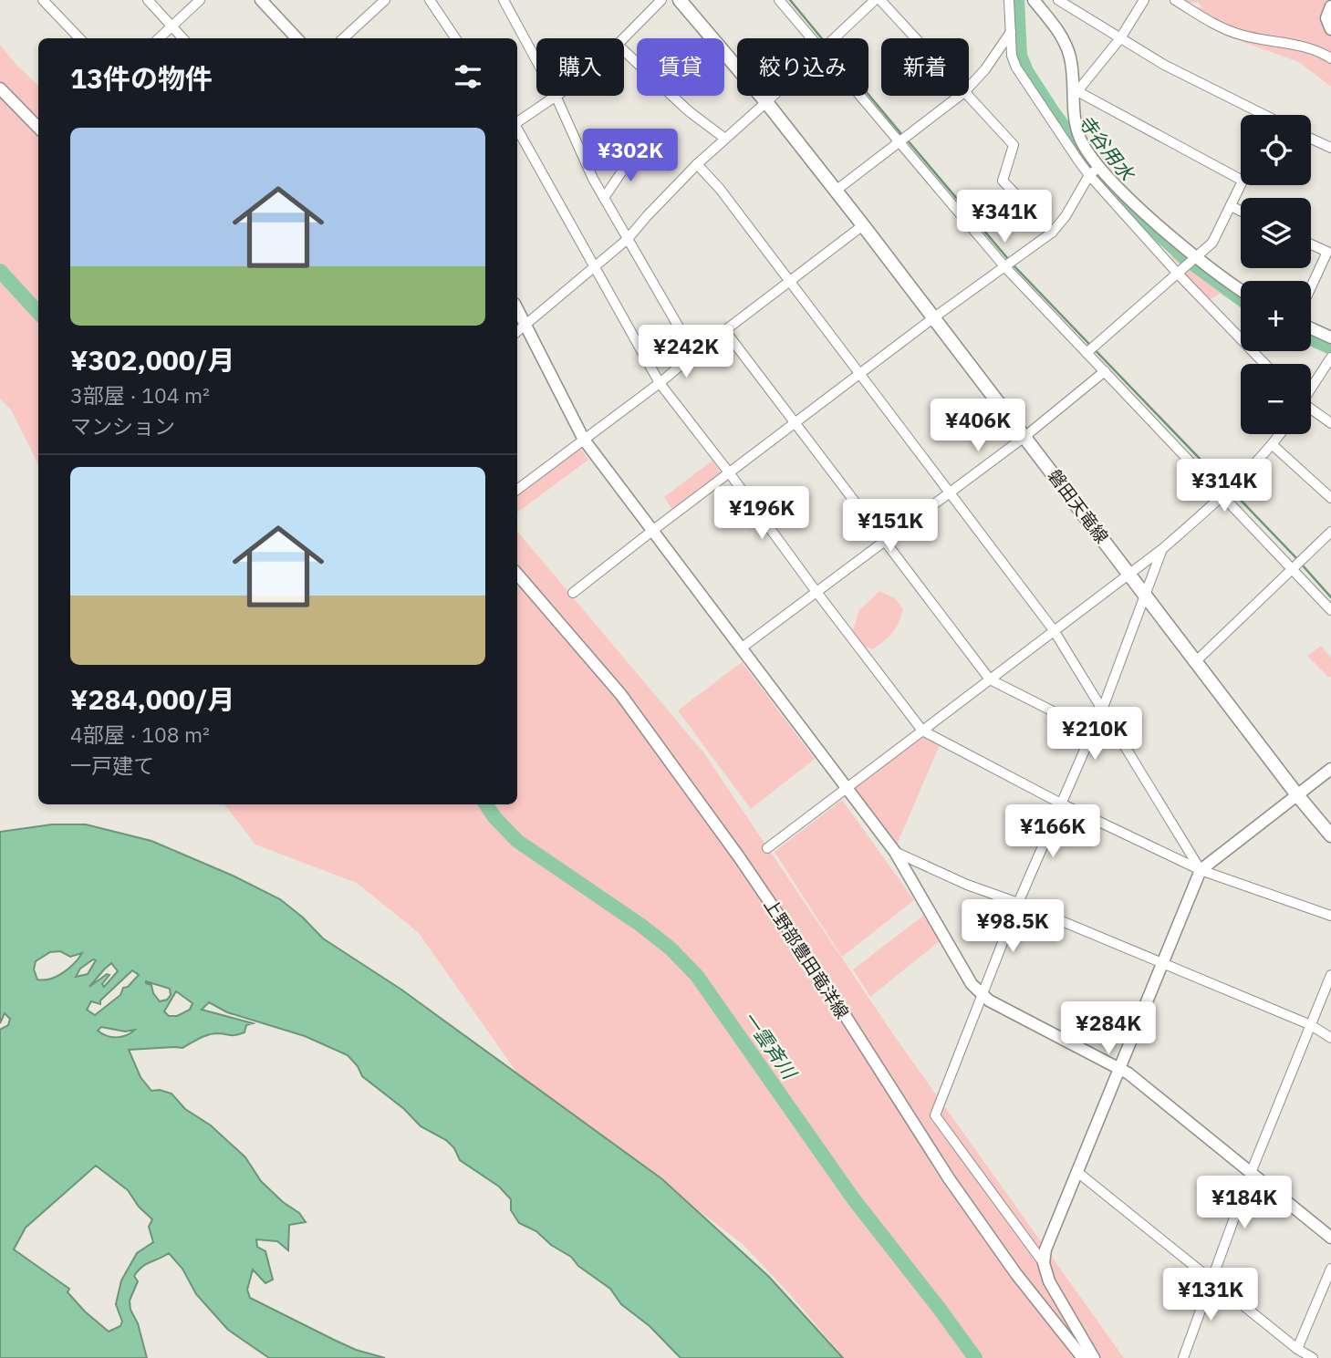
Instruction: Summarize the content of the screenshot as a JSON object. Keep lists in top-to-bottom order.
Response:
{
  "streets": {
    "main road": ["磐田天竜線"],
    "street": ["上野部豊田竜洋線"]
  },
  "water": ["寺谷用水", "一雲斉川"],
  "page": {
    "chip": [
      "購入",
      "賃貸",
      "絞り込み",
      "新着"
    ],
    "heading": "13件の物件",
    "map_buttons": ["+", "−"],
    "list": [
      {
        "name": "¥302,000/月",
        "note": "3部屋 · 104 m² · マンション"
      },
      {
        "name": "¥284,000/月",
        "note": "4部屋 · 108 m² · 一戸建て"
      }
    ],
    "price": [
      "¥302K",
      "¥341K",
      "¥242K",
      "¥406K",
      "¥314K",
      "¥196K",
      "¥151K",
      "¥210K",
      "¥166K",
      "¥98.5K",
      "¥284K",
      "¥184K",
      "¥131K"
    ]
  }
}
